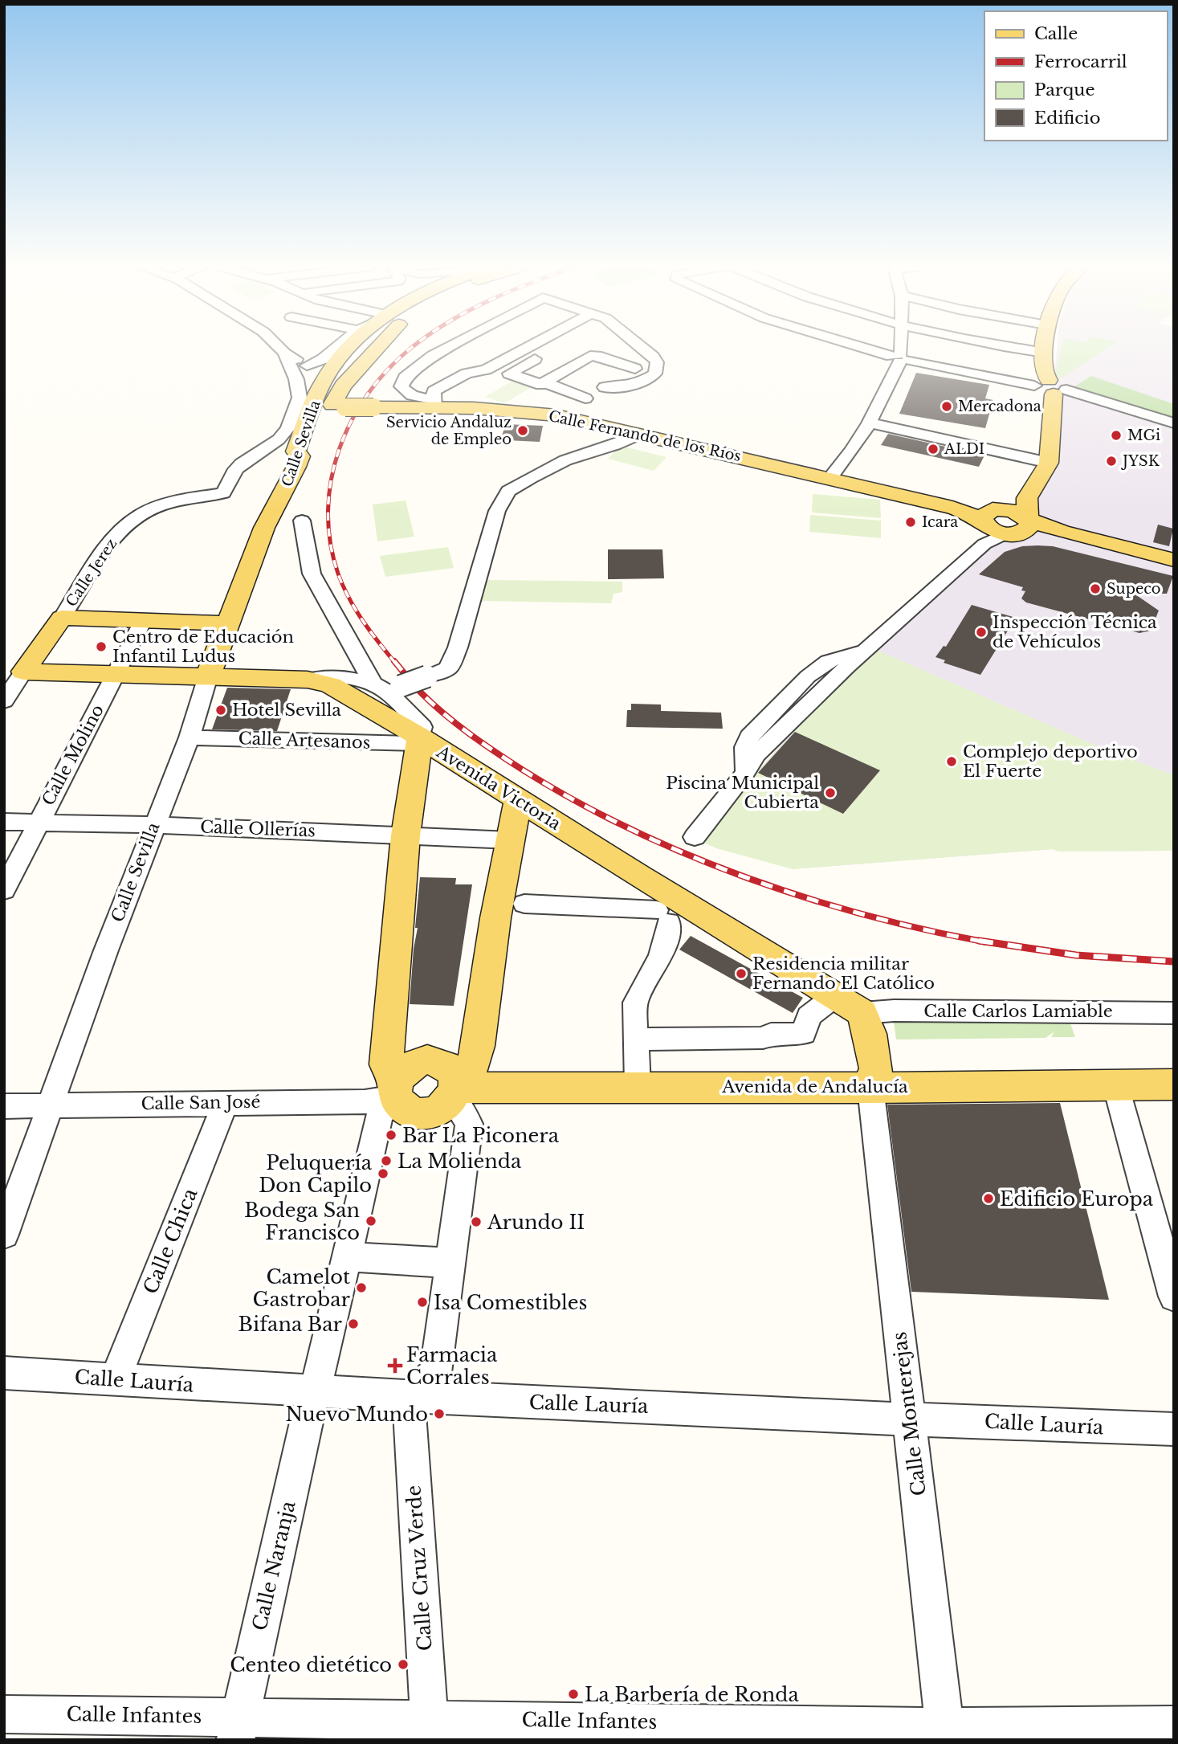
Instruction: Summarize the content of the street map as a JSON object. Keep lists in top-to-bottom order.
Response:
{
  "streets": {
    "main road": [
      "Calle Fernando de los Ríos",
      "Calle Sevilla",
      "Calle Jerez",
      "Avenida Victoria",
      "Avenida de Andalucía"
    ],
    "street": [
      "Calle Artesanos",
      "Calle Molino",
      "Calle Ollerías",
      "Calle Carlos Lamiable",
      "Calle San José",
      "Calle Chica",
      "Calle Lauría",
      "Calle Monterejas",
      "Calle Naranja",
      "Calle Cruz Verde",
      "Calle Infantes"
    ]
  },
  "crossings": [
    ["Calle Fernando de los Ríos", "Calle Sevilla"],
    ["Calle Sevilla", "Calle Artesanos"],
    ["Calle Sevilla", "Avenida Victoria"],
    ["Calle Sevilla", "Calle Ollerías"],
    ["Calle Sevilla", "Calle San José"],
    ["Calle Jerez", "Avenida Victoria"],
    ["Calle Artesanos", "Avenida Victoria"],
    ["Calle Molino", "Avenida Victoria"],
    ["Calle Molino", "Calle Ollerías"],
    ["Avenida Victoria", "Calle Carlos Lamiable"],
    ["Avenida de Andalucía", "Calle San José"],
    ["Avenida de Andalucía", "Calle Monterejas"],
    ["Avenida de Andalucía", "Calle Naranja"],
    ["Calle San José", "Calle Chica"],
    ["Calle San José", "Calle Naranja"],
    ["Calle Chica", "Calle Lauría"],
    ["Calle Lauría", "Calle Monterejas"],
    ["Calle Lauría", "Calle Naranja"],
    ["Calle Lauría", "Calle Cruz Verde"],
    ["Calle Monterejas", "Calle Infantes"],
    ["Calle Naranja", "Calle Infantes"],
    ["Calle Cruz Verde", "Calle Infantes"]
  ],
  "places": {
    "other": [
      "Mercadona",
      "Servicio Andaluz de Empleo",
      "MGi",
      "ALDI",
      "JYSK",
      "Icara",
      "Supeco",
      "Inspección Técnica de Vehículos",
      "Centro de Educación Infantil Ludus",
      "Hotel Sevilla",
      "Complejo deportivo El Fuerte",
      "Piscina Municipal Cubierta",
      "Residencia militar Fernando El Católico",
      "Bar La Piconera",
      "La Molienda",
      "Peluquería Don Capilo",
      "Edificio Europa",
      "Bodega San Francisco",
      "Arundo II",
      "Camelot Gastrobar",
      "Isa Comestibles",
      "Bifana Bar",
      "Nuevo Mundo",
      "Centeo dietético",
      "La Barbería de Ronda"
    ],
    "health": ["Farmacia Corrales"]
  },
  "legend": [
    "Calle",
    "Ferrocarril",
    "Parque",
    "Edificio"
  ]
}
